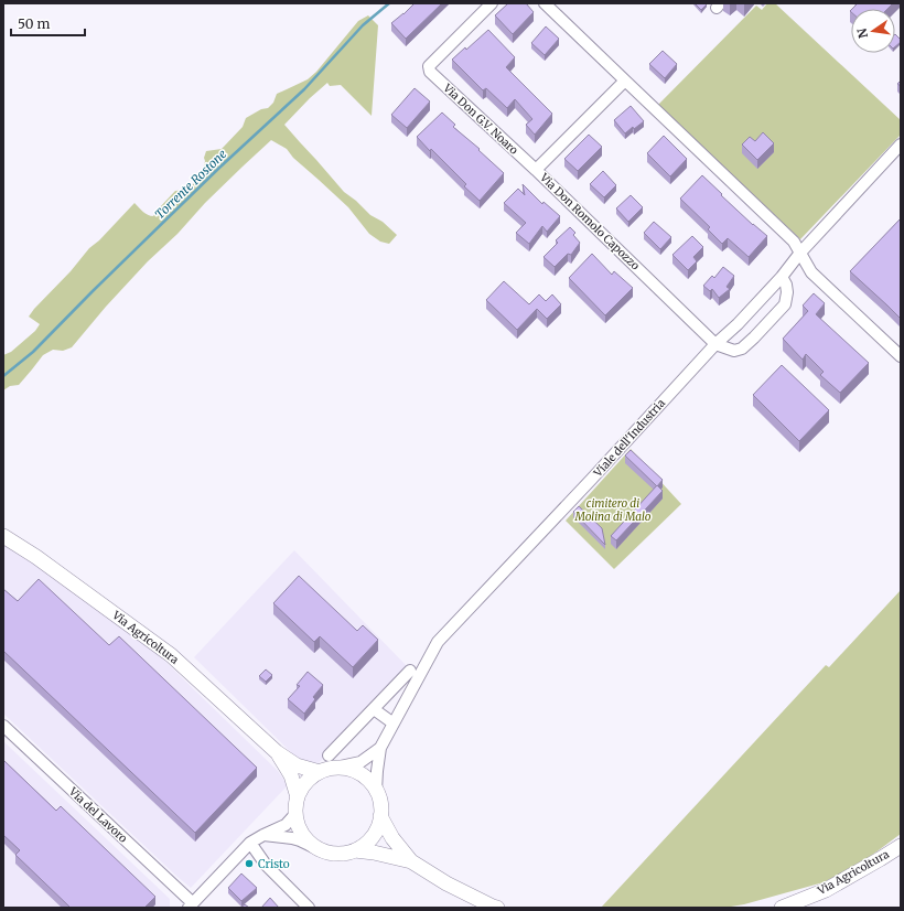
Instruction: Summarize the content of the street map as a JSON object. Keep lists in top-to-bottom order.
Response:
{
  "streets": {
    "main road": ["Viale dell'Industria", "Via Agricoltura"],
    "street": ["Via Don G.V. Noaro", "Via Don Romolo Capozzo", "Via del Lavoro"]
  },
  "crossings": [
    ["Via Don G.V. Noaro", "Via Don Romolo Capozzo"],
    ["Via Don Romolo Capozzo", "Viale dell'Industria"],
    ["Viale dell'Industria", "Via Agricoltura"]
  ],
  "water": ["Torrente Rostone"],
  "parks": ["cimitero di Molina di Malo"],
  "places": ["Cristo"],
  "scale_bar": "50 m",
  "north": "left"
}
